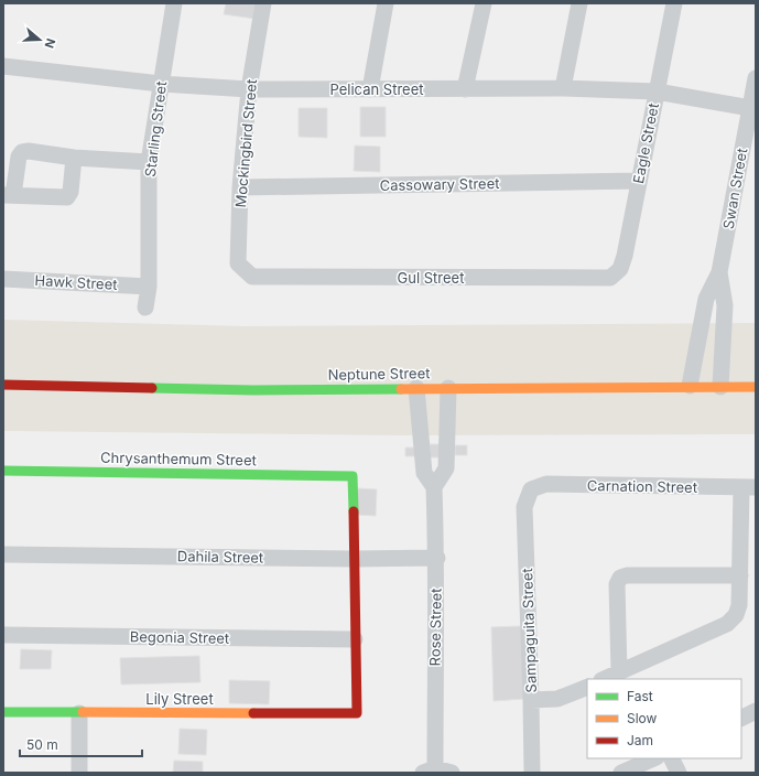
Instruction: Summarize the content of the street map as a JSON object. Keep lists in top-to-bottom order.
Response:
{
  "streets": {
    "street": [
      "Pelican Street",
      "Starling Street",
      "Mockingbird Street",
      "Eagle Street",
      "Cassowary Street",
      "Swan Street",
      "Gul Street",
      "Hawk Street",
      "Neptune Street",
      "Chrysanthemum Street",
      "Carnation Street",
      "Dahila Street",
      "Rose Street",
      "Sampaguita Street",
      "Begonia Street",
      "Lily Street"
    ]
  },
  "crossings": [
    ["Pelican Street", "Starling Street"],
    ["Pelican Street", "Mockingbird Street"],
    ["Pelican Street", "Eagle Street"],
    ["Pelican Street", "Swan Street"],
    ["Starling Street", "Hawk Street"],
    ["Mockingbird Street", "Cassowary Street"],
    ["Mockingbird Street", "Gul Street"],
    ["Eagle Street", "Cassowary Street"],
    ["Eagle Street", "Gul Street"],
    ["Swan Street", "Neptune Street"],
    ["Neptune Street", "Rose Street"],
    ["Chrysanthemum Street", "Dahila Street"],
    ["Carnation Street", "Sampaguita Street"],
    ["Dahila Street", "Rose Street"],
    ["Begonia Street", "Lily Street"]
  ],
  "legend": ["Fast", "Slow", "Jam"],
  "scale_bar": "50 m",
  "north": "right"
}
